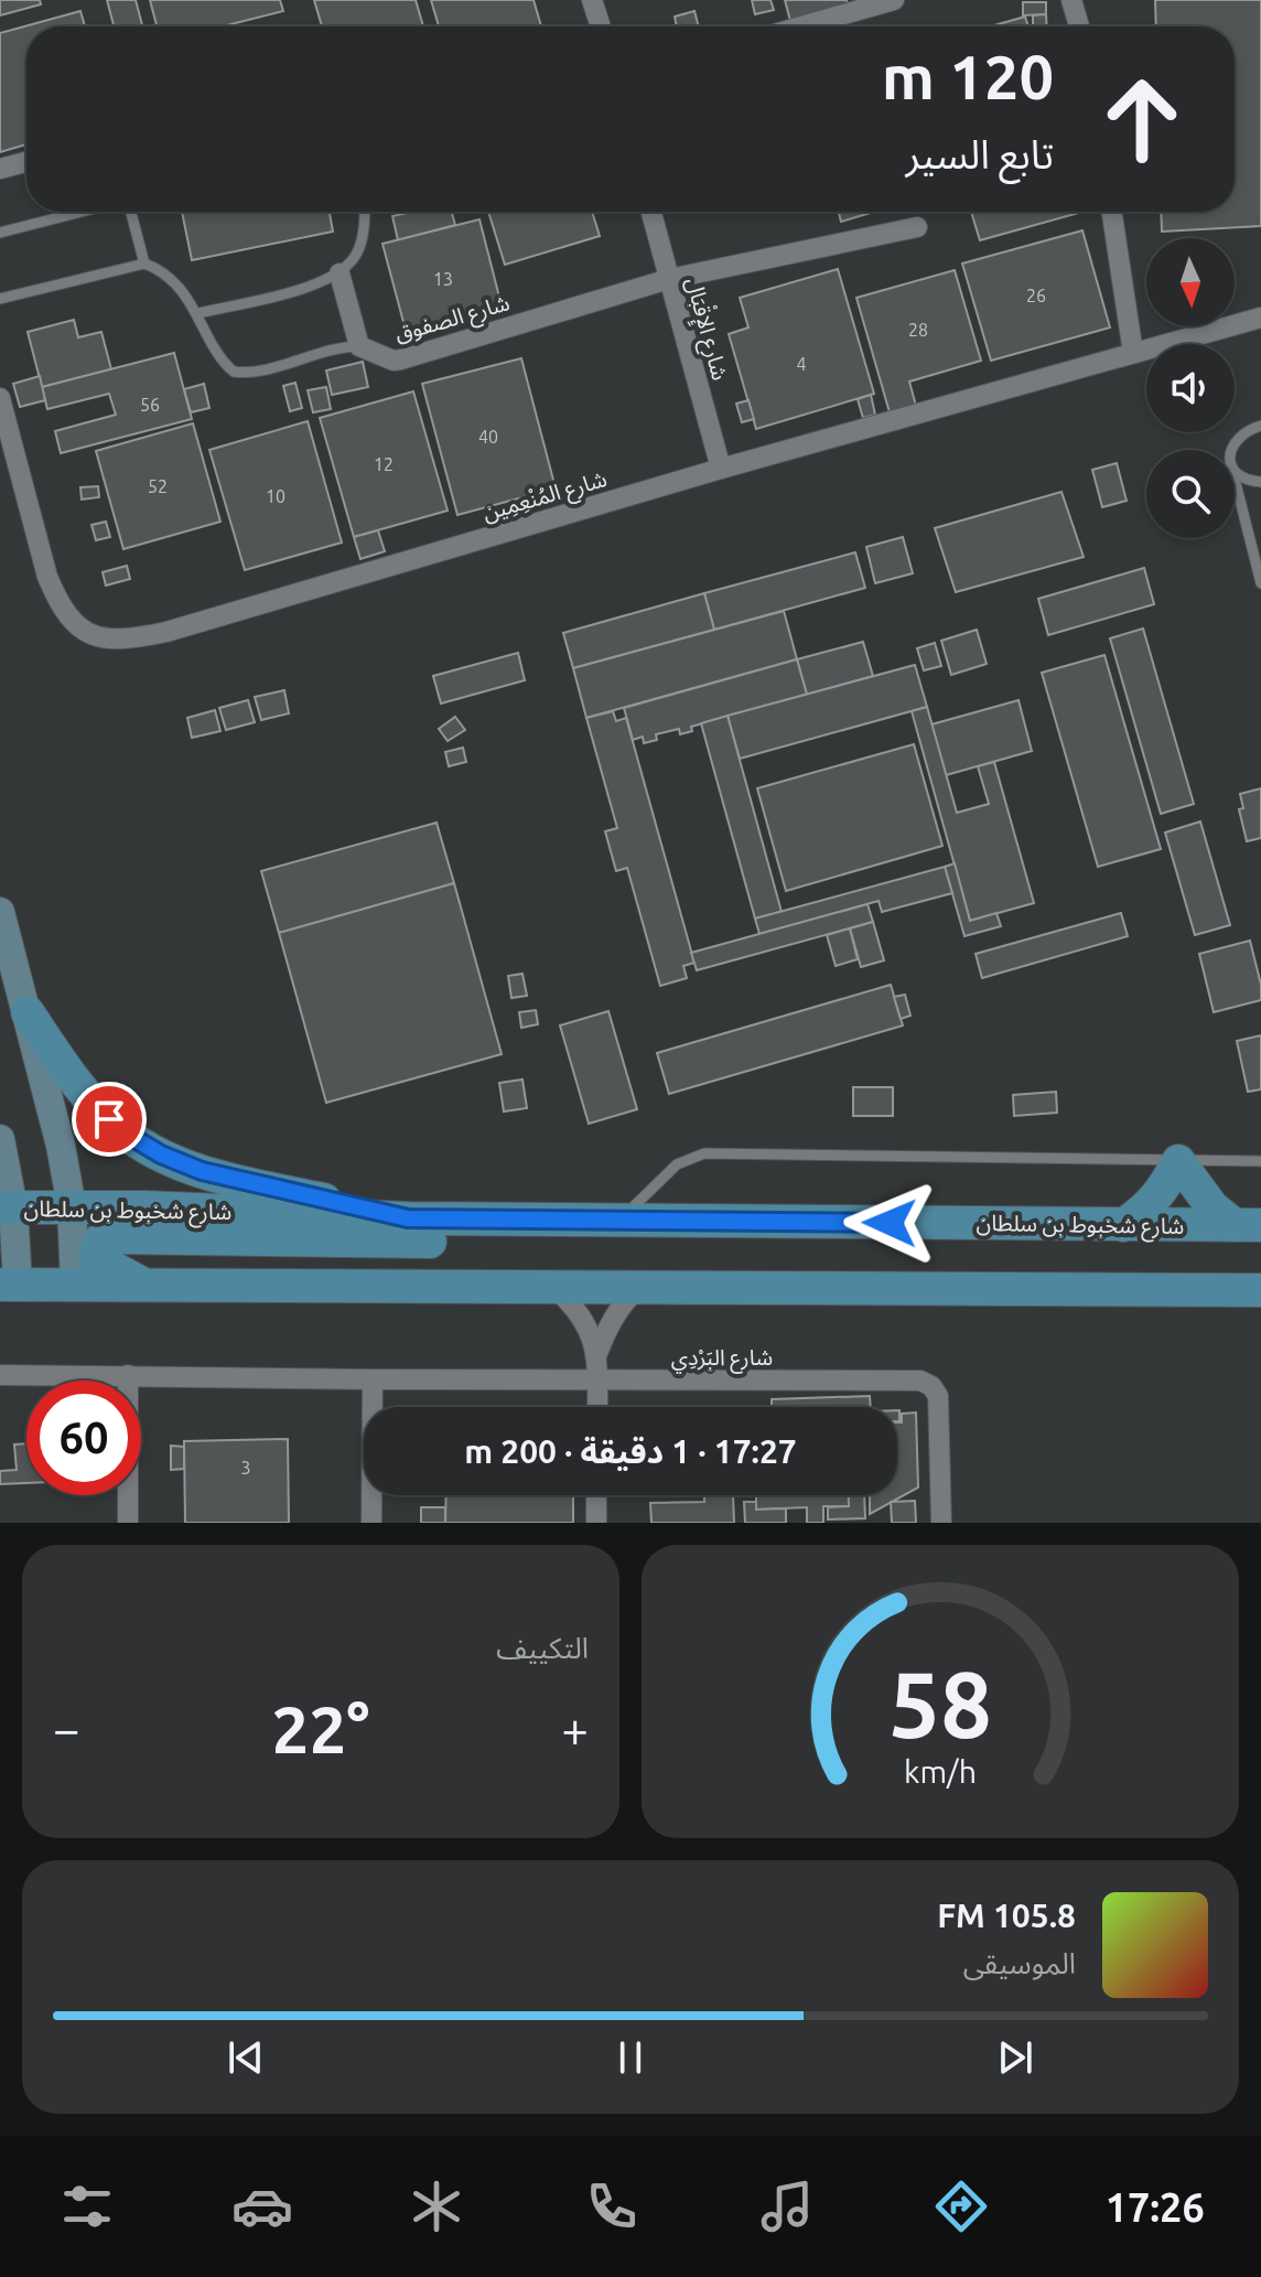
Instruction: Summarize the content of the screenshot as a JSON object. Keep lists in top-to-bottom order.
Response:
{
  "streets": {
    "main road": ["شارع شخبوط بن سلطان"],
    "street": [
      "شارع الصفوق",
      "شارع الإِقْبَال",
      "شارع المُنْعِمِين",
      "شارع البَرْدِي"
    ]
  },
  "crossings": [
    ["شارع الصفوق", "شارع الإِقْبَال"],
    ["شارع الإِقْبَال", "شارع المُنْعِمِين"]
  ],
  "house_numbers": [
    "13",
    "26",
    "28",
    "4",
    "56",
    "40",
    "12",
    "52",
    "10",
    "3"
  ],
  "north": "bottom",
  "page": {
    "turn": ["120 m", "تابع السير"],
    "limit": "60",
    "trip": "17:27 · 1 دقيقة · 200 m",
    "tile": "التكييف",
    "heat": ["−", "22°", "+"],
    "song": ["105.8 FM", "الموسيقى"],
    "tabs": "17:26",
    "gauge": ["58", "km/h"]
  }
}
